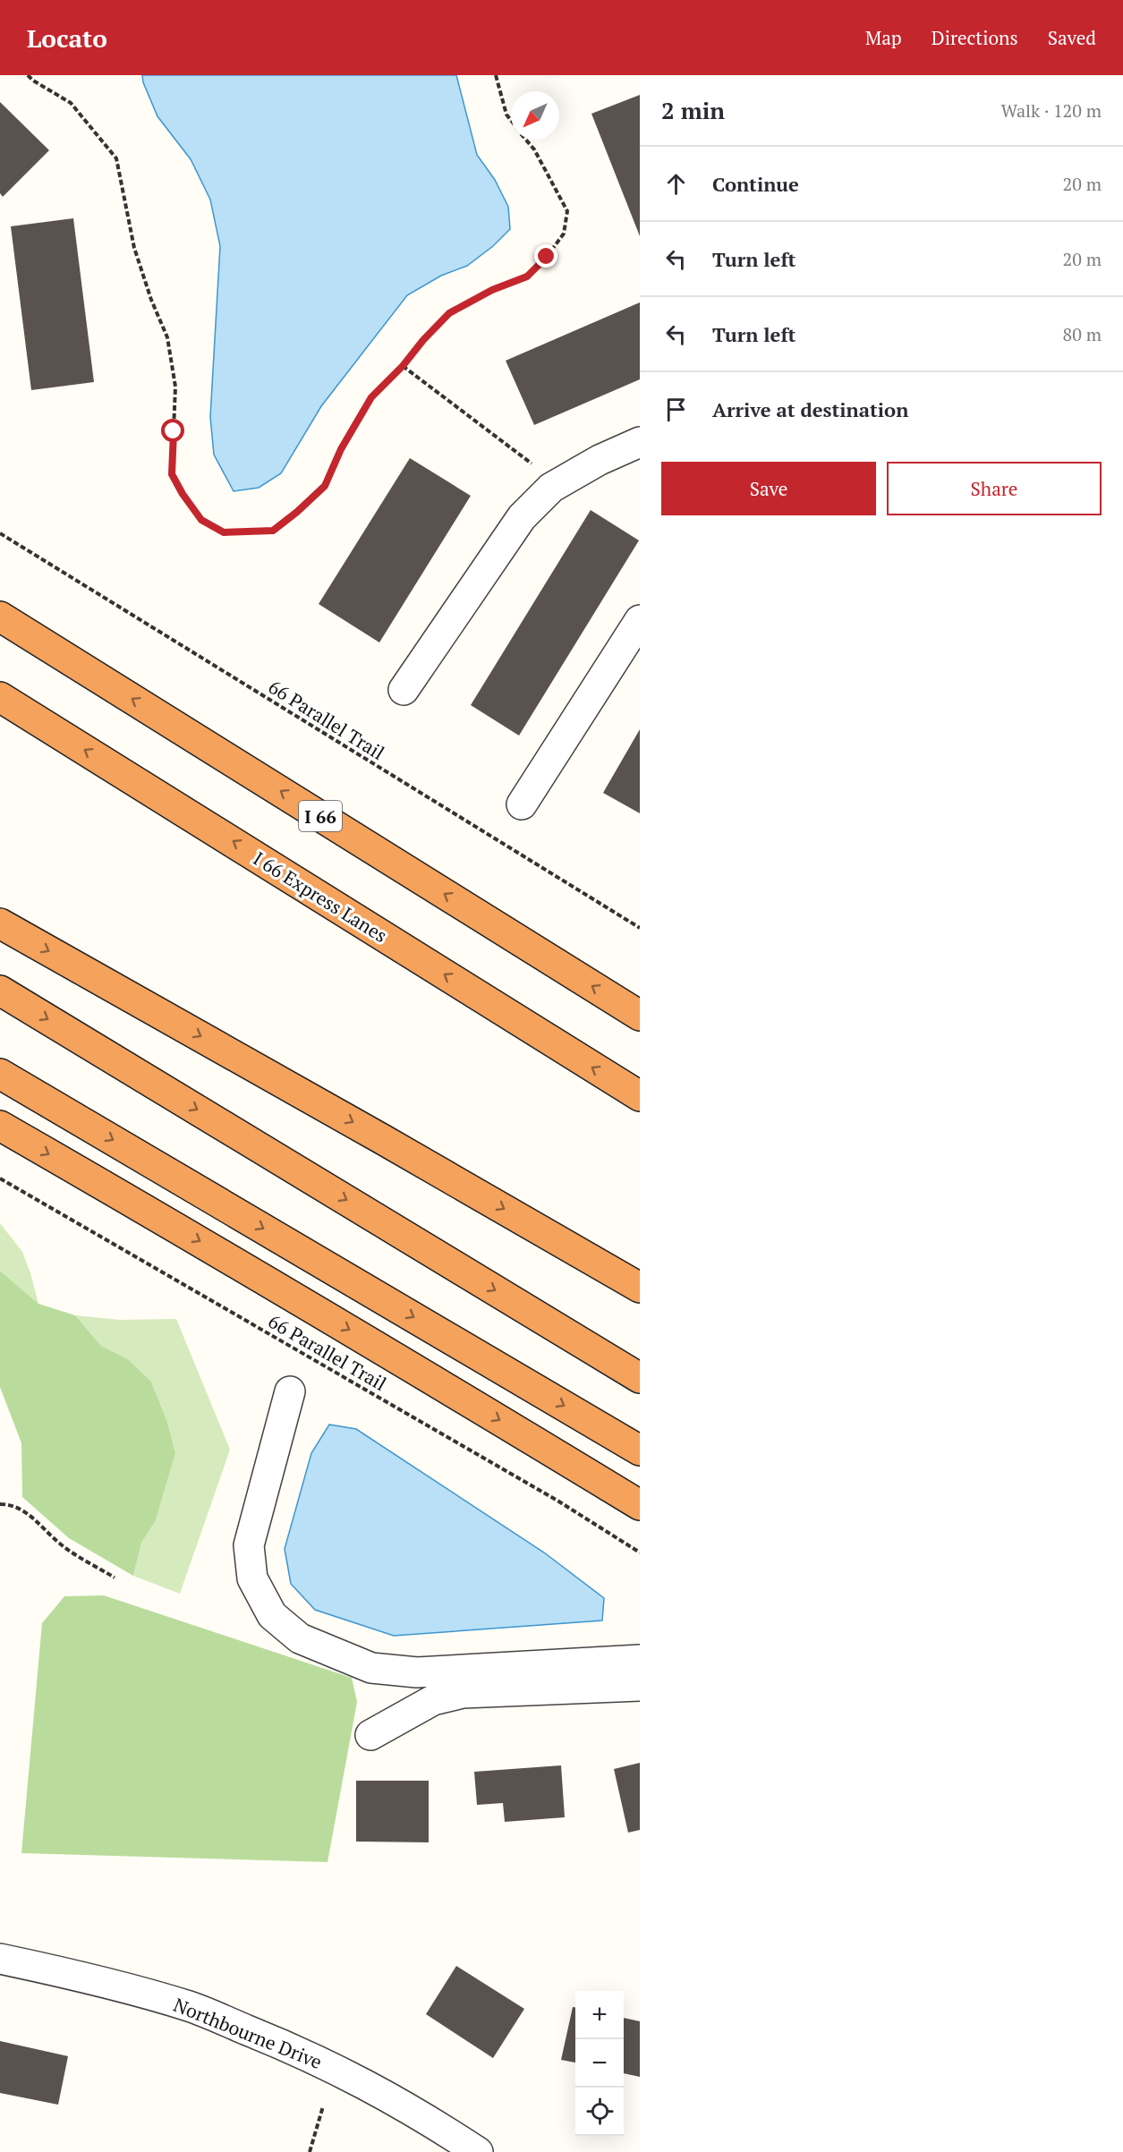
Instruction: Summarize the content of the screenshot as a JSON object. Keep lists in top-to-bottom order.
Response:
{
  "streets": {
    "highway": ["I 66", "I 66 Express Lanes"],
    "street": ["Northbourne Drive"],
    "path": ["66 Parallel Trail"]
  },
  "north": "bottom left",
  "page": {
    "header": "Locato",
    "nav": ["Map", "Directions", "Saved"],
    "heading": ["2 min", "Walk · 120 m"],
    "list": [
      ["Continue", "20 m"],
      ["Turn left", "20 m"],
      ["Turn left", "80 m"],
      "Arrive at destination"
    ],
    "buttons": ["Save", "Share"],
    "map_buttons": ["+", "−"]
  }
}
